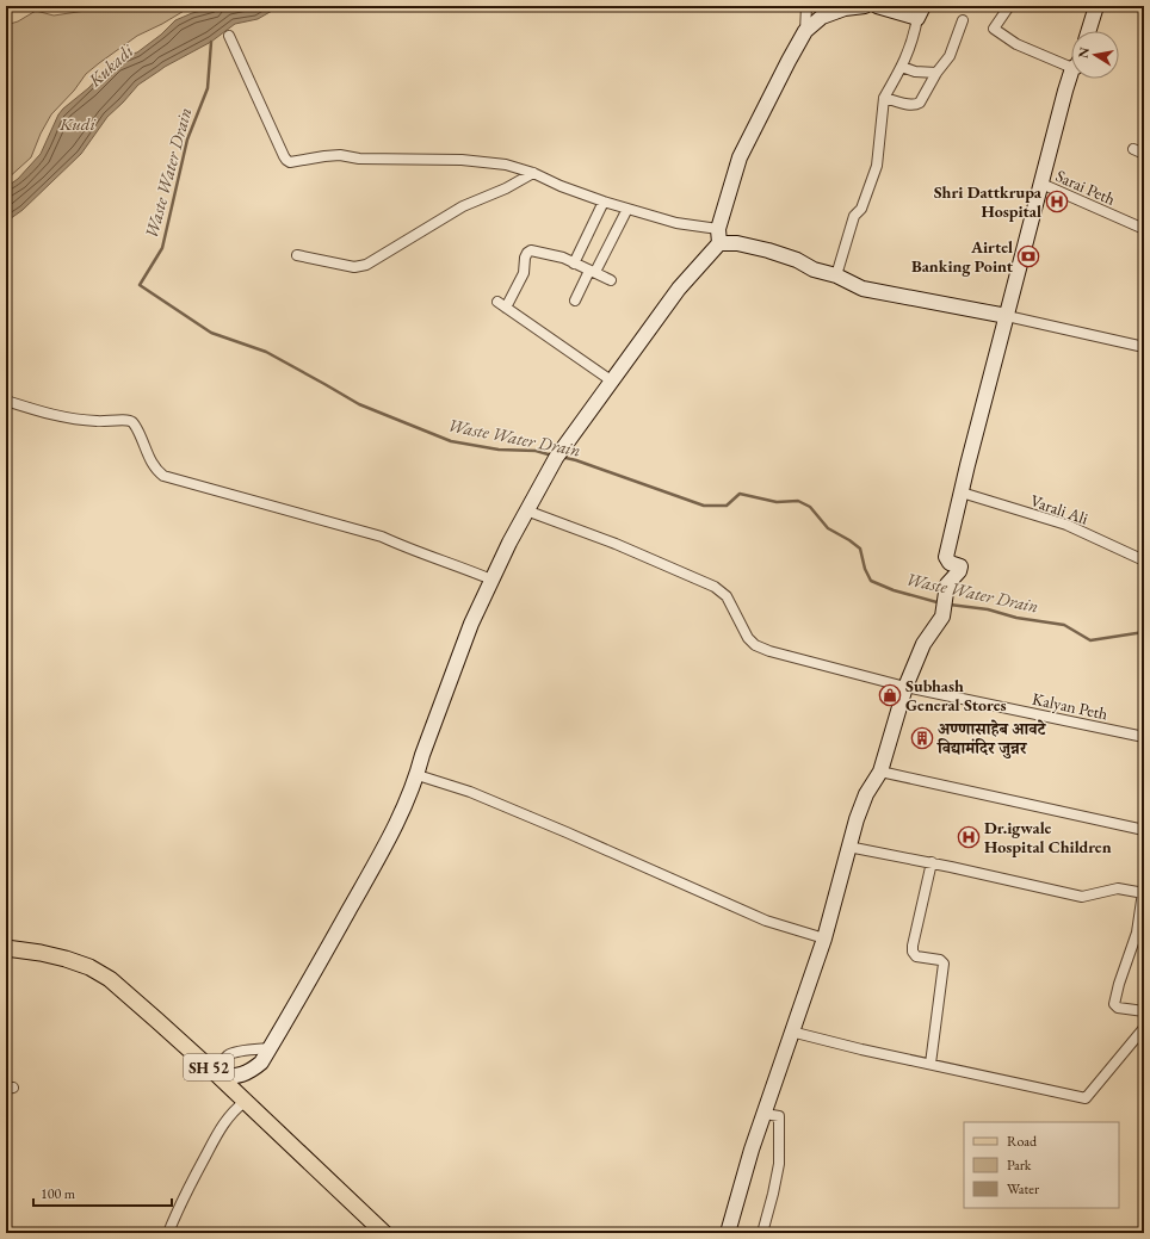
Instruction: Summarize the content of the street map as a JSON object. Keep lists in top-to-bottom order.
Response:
{
  "streets": {
    "main road": ["SH 52"],
    "street": ["Sarai Peth", "Varali Ali", "Kalyan Peth"]
  },
  "water": ["Kukadi", "Kudi", "Waste Water Drain"],
  "places": {
    "hospital": ["Shri Dattkrupa Hospital", "Dr.igwale Hospital Children"],
    "bank": ["Airtel Banking Point"],
    "shop": ["Subhash General Stores"],
    "building": ["अण्णासाहेब आवटे विद्यामंदिर जुन्नर"]
  },
  "legend": ["Road", "Park", "Water"],
  "scale_bar": "100 m",
  "north": "left"
}
